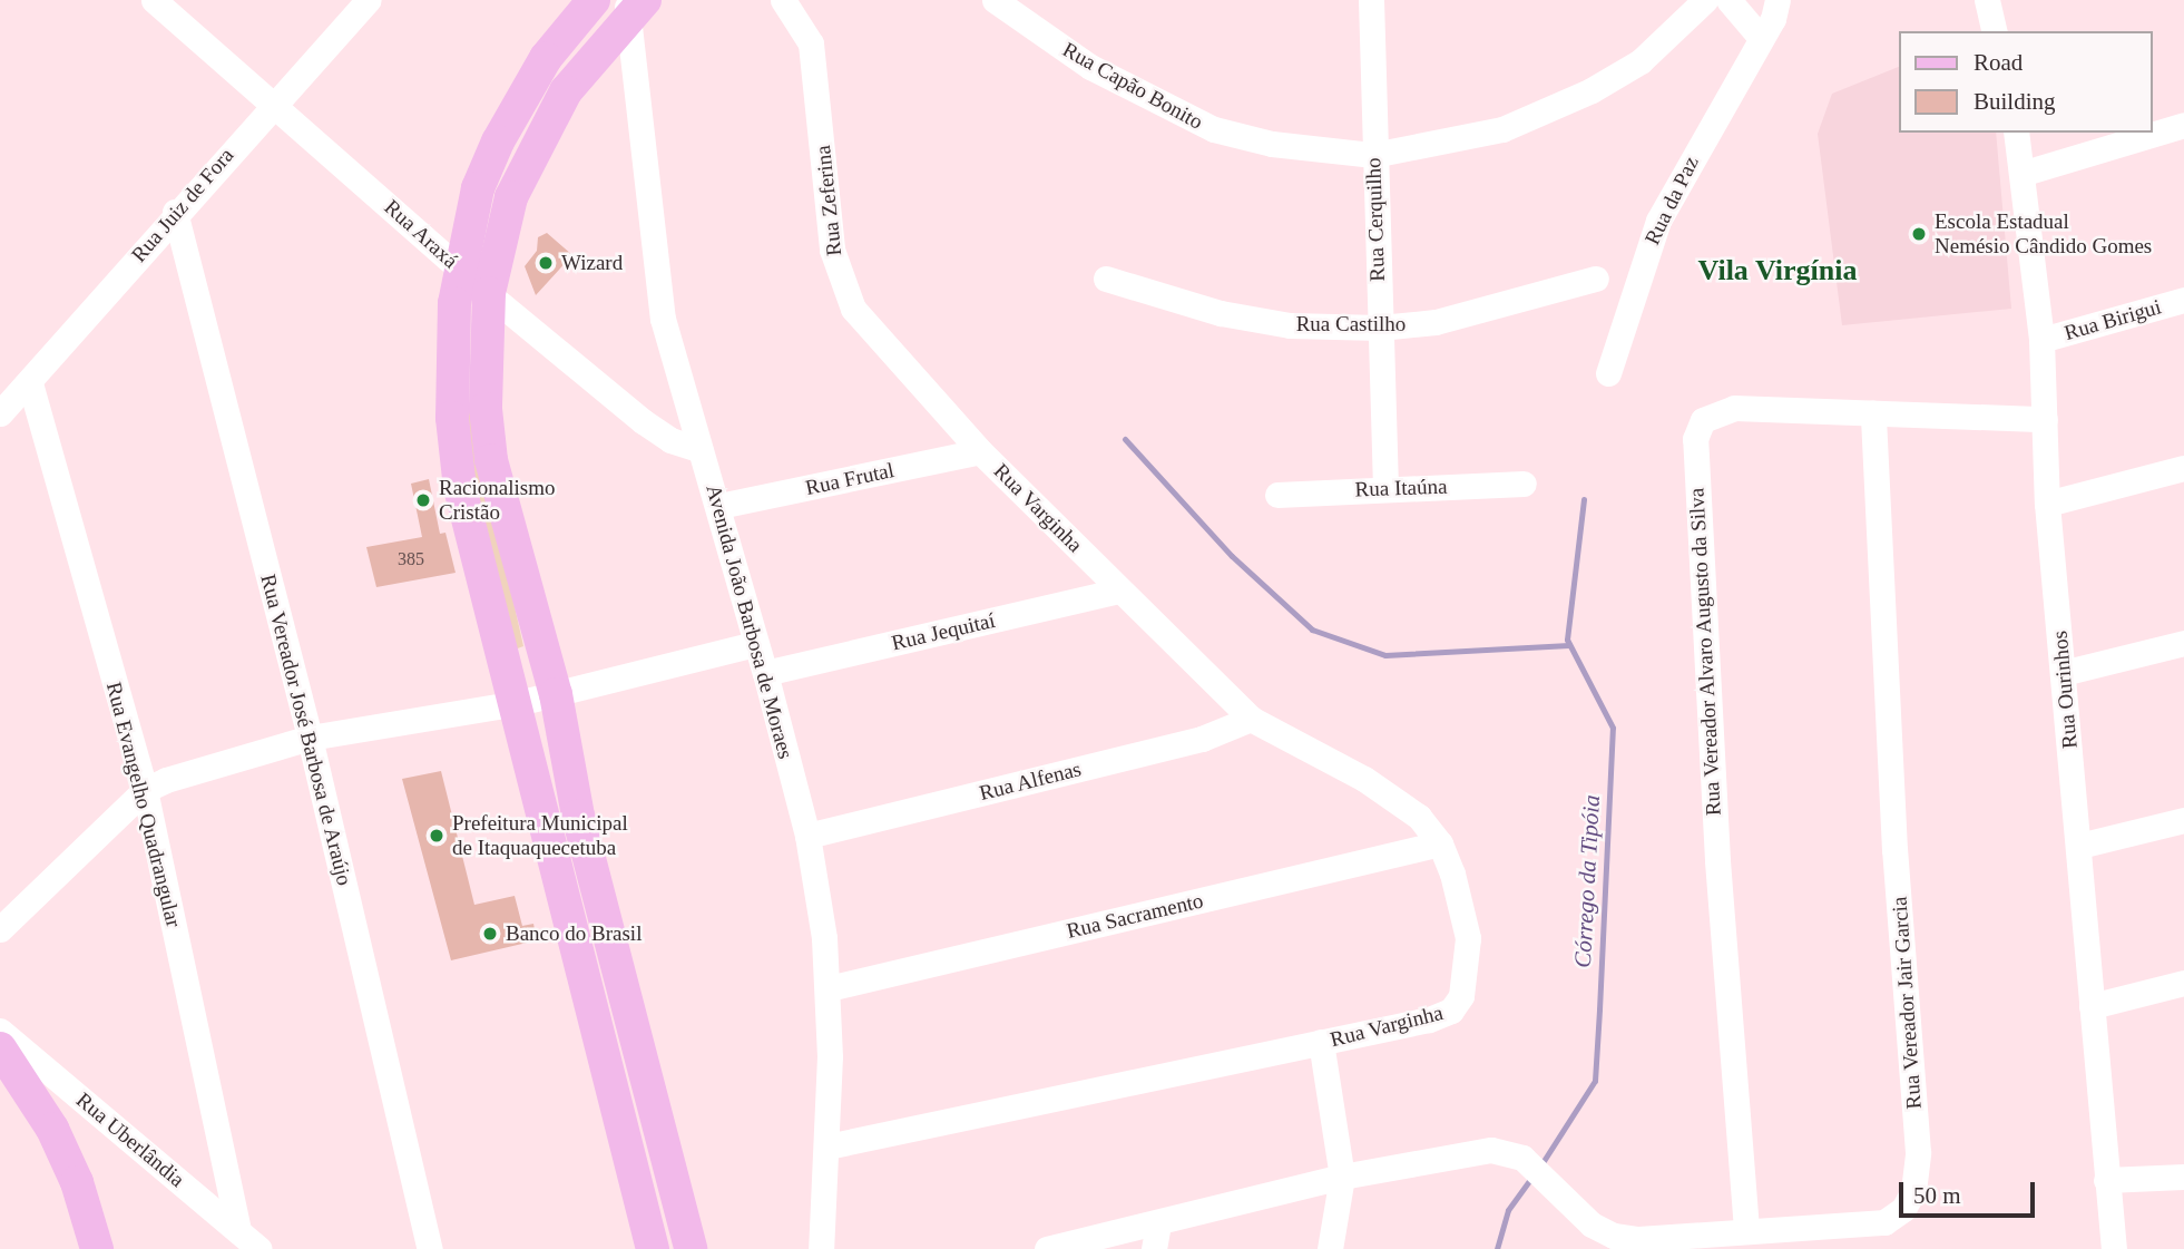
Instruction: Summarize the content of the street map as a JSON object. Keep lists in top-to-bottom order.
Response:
{
  "streets": {
    "street": [
      "Rua Capão Bonito",
      "Rua Zeferina",
      "Rua da Paz",
      "Rua Juiz de Fora",
      "Rua Cerquilho",
      "Rua Araxá",
      "Rua Birigui",
      "Rua Castilho",
      "Rua Frutal",
      "Rua Itaúna",
      "Rua Varginha",
      "Avenida João Barbosa de Moraes",
      "Rua Jequitaí",
      "Rua Vereador Alvaro Augusto da Silva",
      "Rua Ourinhos",
      "Rua Vereador José Barbosa de Araújo",
      "Rua Alfenas",
      "Rua Evangelho Quadrangular",
      "Rua Sacramento",
      "Rua Vereador Jair Garcia",
      "Rua Uberlândia"
    ]
  },
  "crossings": [
    ["Rua Capão Bonito", "Rua Cerquilho"],
    ["Rua Zeferina", "Rua Frutal"],
    ["Rua Zeferina", "Rua Varginha"],
    ["Rua Juiz de Fora", "Rua Araxá"],
    ["Rua Juiz de Fora", "Rua Vereador José Barbosa de Araújo"],
    ["Rua Juiz de Fora", "Rua Evangelho Quadrangular"],
    ["Rua Cerquilho", "Rua Castilho"],
    ["Rua Cerquilho", "Rua Itaúna"],
    ["Rua Araxá", "Avenida João Barbosa de Moraes"],
    ["Rua Birigui", "Rua Ourinhos"],
    ["Rua Frutal", "Rua Varginha"],
    ["Rua Frutal", "Avenida João Barbosa de Moraes"],
    ["Rua Varginha", "Avenida João Barbosa de Moraes"],
    ["Rua Varginha", "Rua Jequitaí"],
    ["Rua Varginha", "Rua Alfenas"],
    ["Rua Varginha", "Rua Sacramento"],
    ["Avenida João Barbosa de Moraes", "Rua Jequitaí"],
    ["Avenida João Barbosa de Moraes", "Rua Alfenas"],
    ["Avenida João Barbosa de Moraes", "Rua Sacramento"],
    ["Rua Vereador Alvaro Augusto da Silva", "Rua Ourinhos"],
    ["Rua Vereador Alvaro Augusto da Silva", "Rua Vereador Jair Garcia"],
    ["Rua Evangelho Quadrangular", "Rua Uberlândia"]
  ],
  "districts": ["Vila Virgínia"],
  "water": ["Córrego da Tipóia"],
  "places": [
    "Escola Estadual Nemésio Cândido Gomes",
    "Wizard",
    "Racionalismo Cristão",
    "Prefeitura Municipal de Itaquaquecetuba",
    "Banco do Brasil"
  ],
  "house_numbers": ["385"],
  "legend": ["Road", "Building"],
  "scale_bar": "50 m"
}
